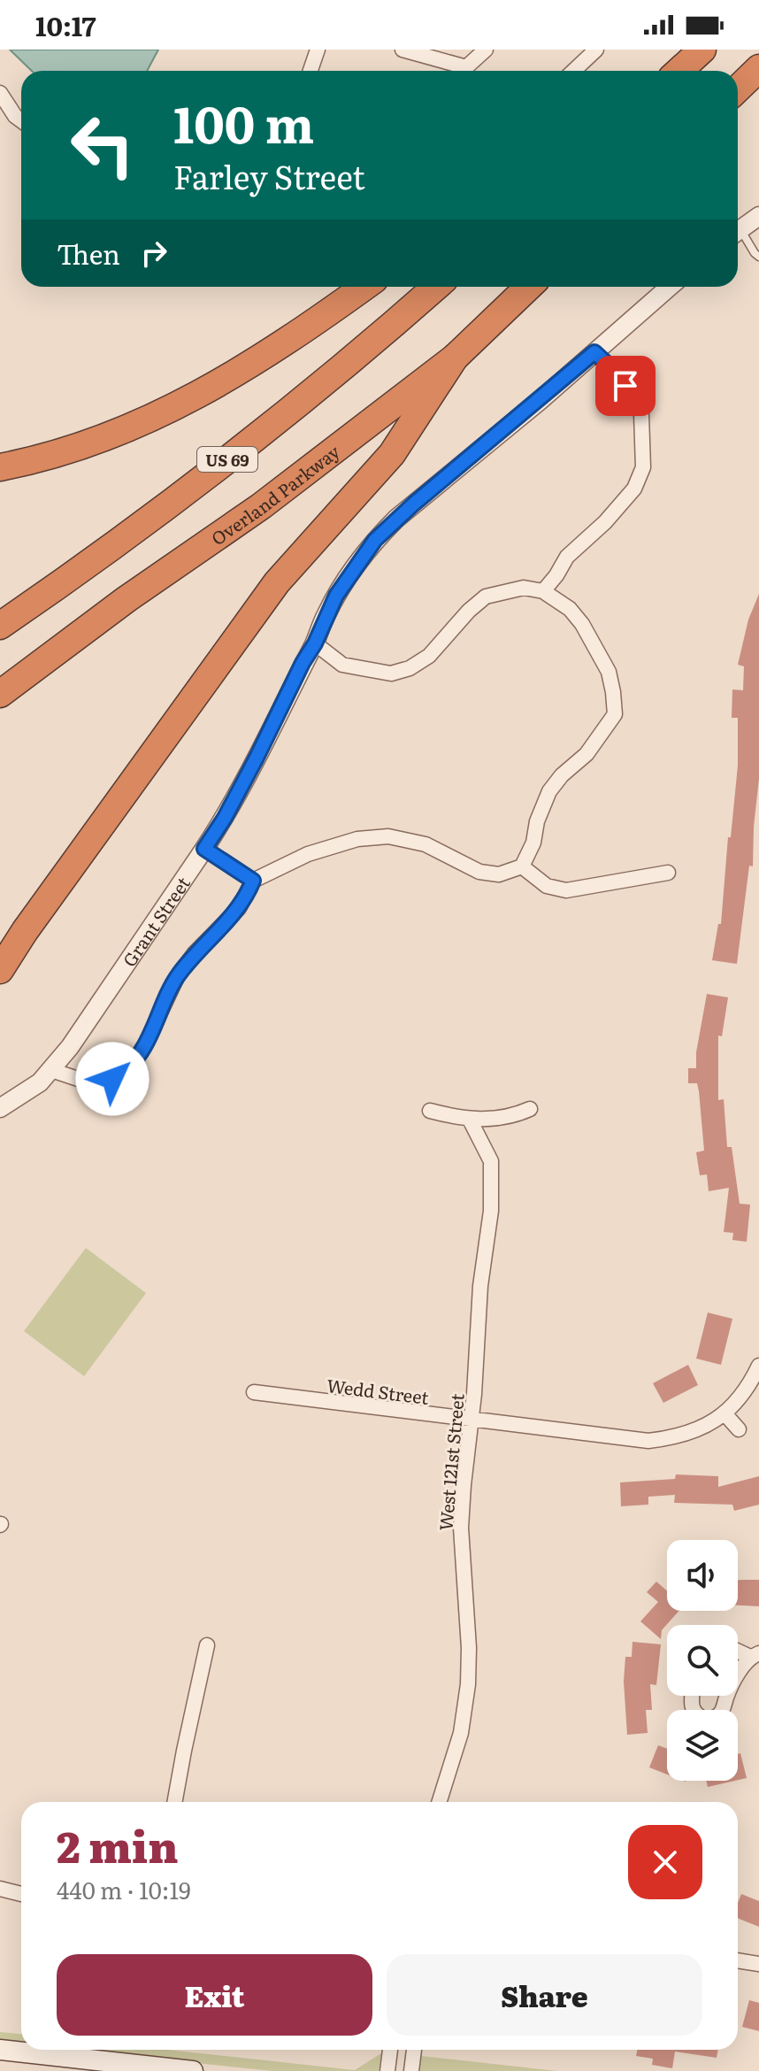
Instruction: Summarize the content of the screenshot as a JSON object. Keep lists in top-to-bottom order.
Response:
{
  "streets": {
    "highway": ["US 69", "Overland Parkway"],
    "street": ["Grant Street", "Wedd Street", "West 121st Street"]
  },
  "crossings": [
    ["Wedd Street", "West 121st Street"]
  ],
  "page": {
    "status": "10:17",
    "turn": ["100 m", "Farley Street"],
    "then": "Then",
    "heading": ["2 min", "440 m · 10:19"],
    "buttons": ["Exit", "Share"]
  }
}
